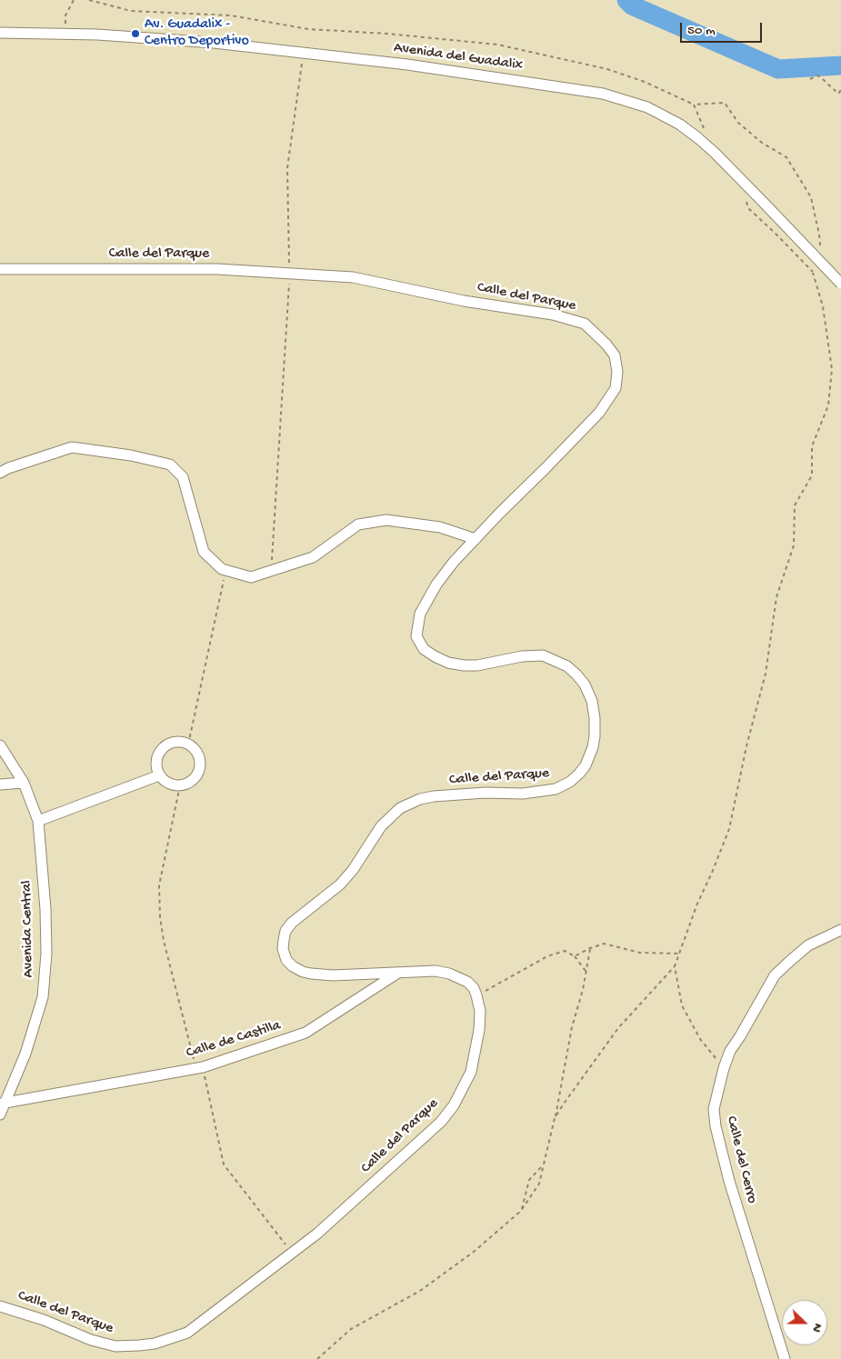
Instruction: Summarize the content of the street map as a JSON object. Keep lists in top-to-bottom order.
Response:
{
  "streets": {
    "street": [
      "Avenida del Guadalix",
      "Calle del Parque",
      "Avenida Central",
      "Calle de Castilla",
      "Calle del Cerro"
    ]
  },
  "crossings": [
    ["Calle del Parque", "Calle de Castilla"],
    ["Avenida Central", "Calle de Castilla"]
  ],
  "places": ["Av. Guadalix - Centro Deportivo"],
  "scale_bar": "50 m",
  "north": "right"
}
